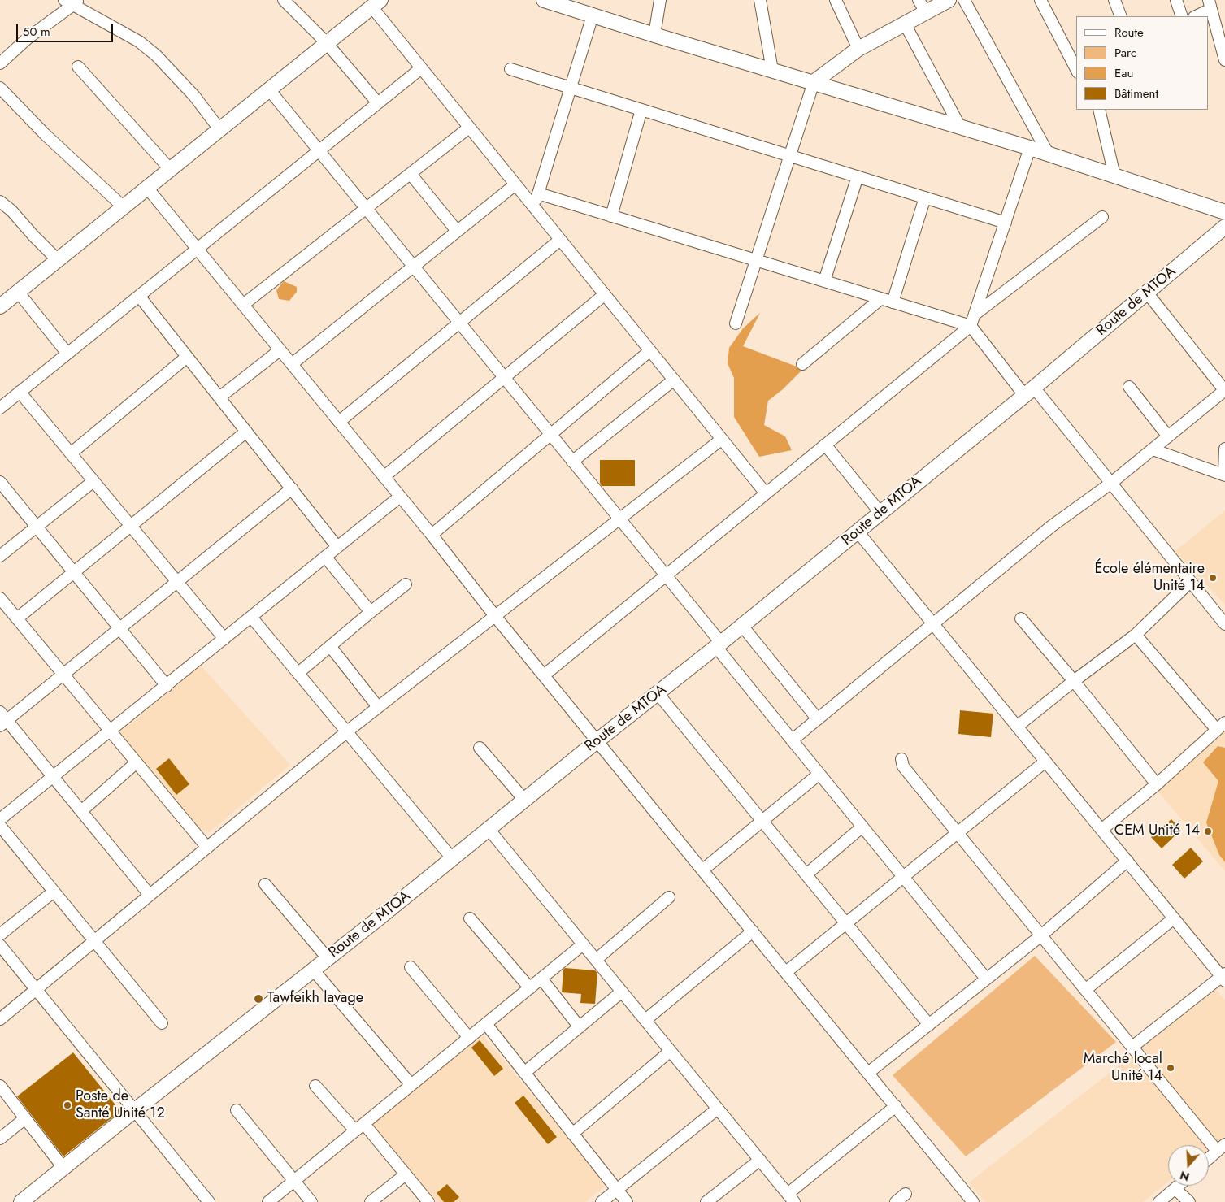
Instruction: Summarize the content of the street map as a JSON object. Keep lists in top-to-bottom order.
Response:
{
  "streets": {
    "street": ["Route de MTOA"]
  },
  "places": [
    "École élémentaire Unité 14",
    "CEM Unité 14",
    "Tawfeikh lavage",
    "Marché local Unité 14",
    "Poste de Santé Unité 12"
  ],
  "legend": [
    "Route",
    "Parc",
    "Eau",
    "Bâtiment"
  ],
  "scale_bar": "50 m",
  "north": "bottom"
}
